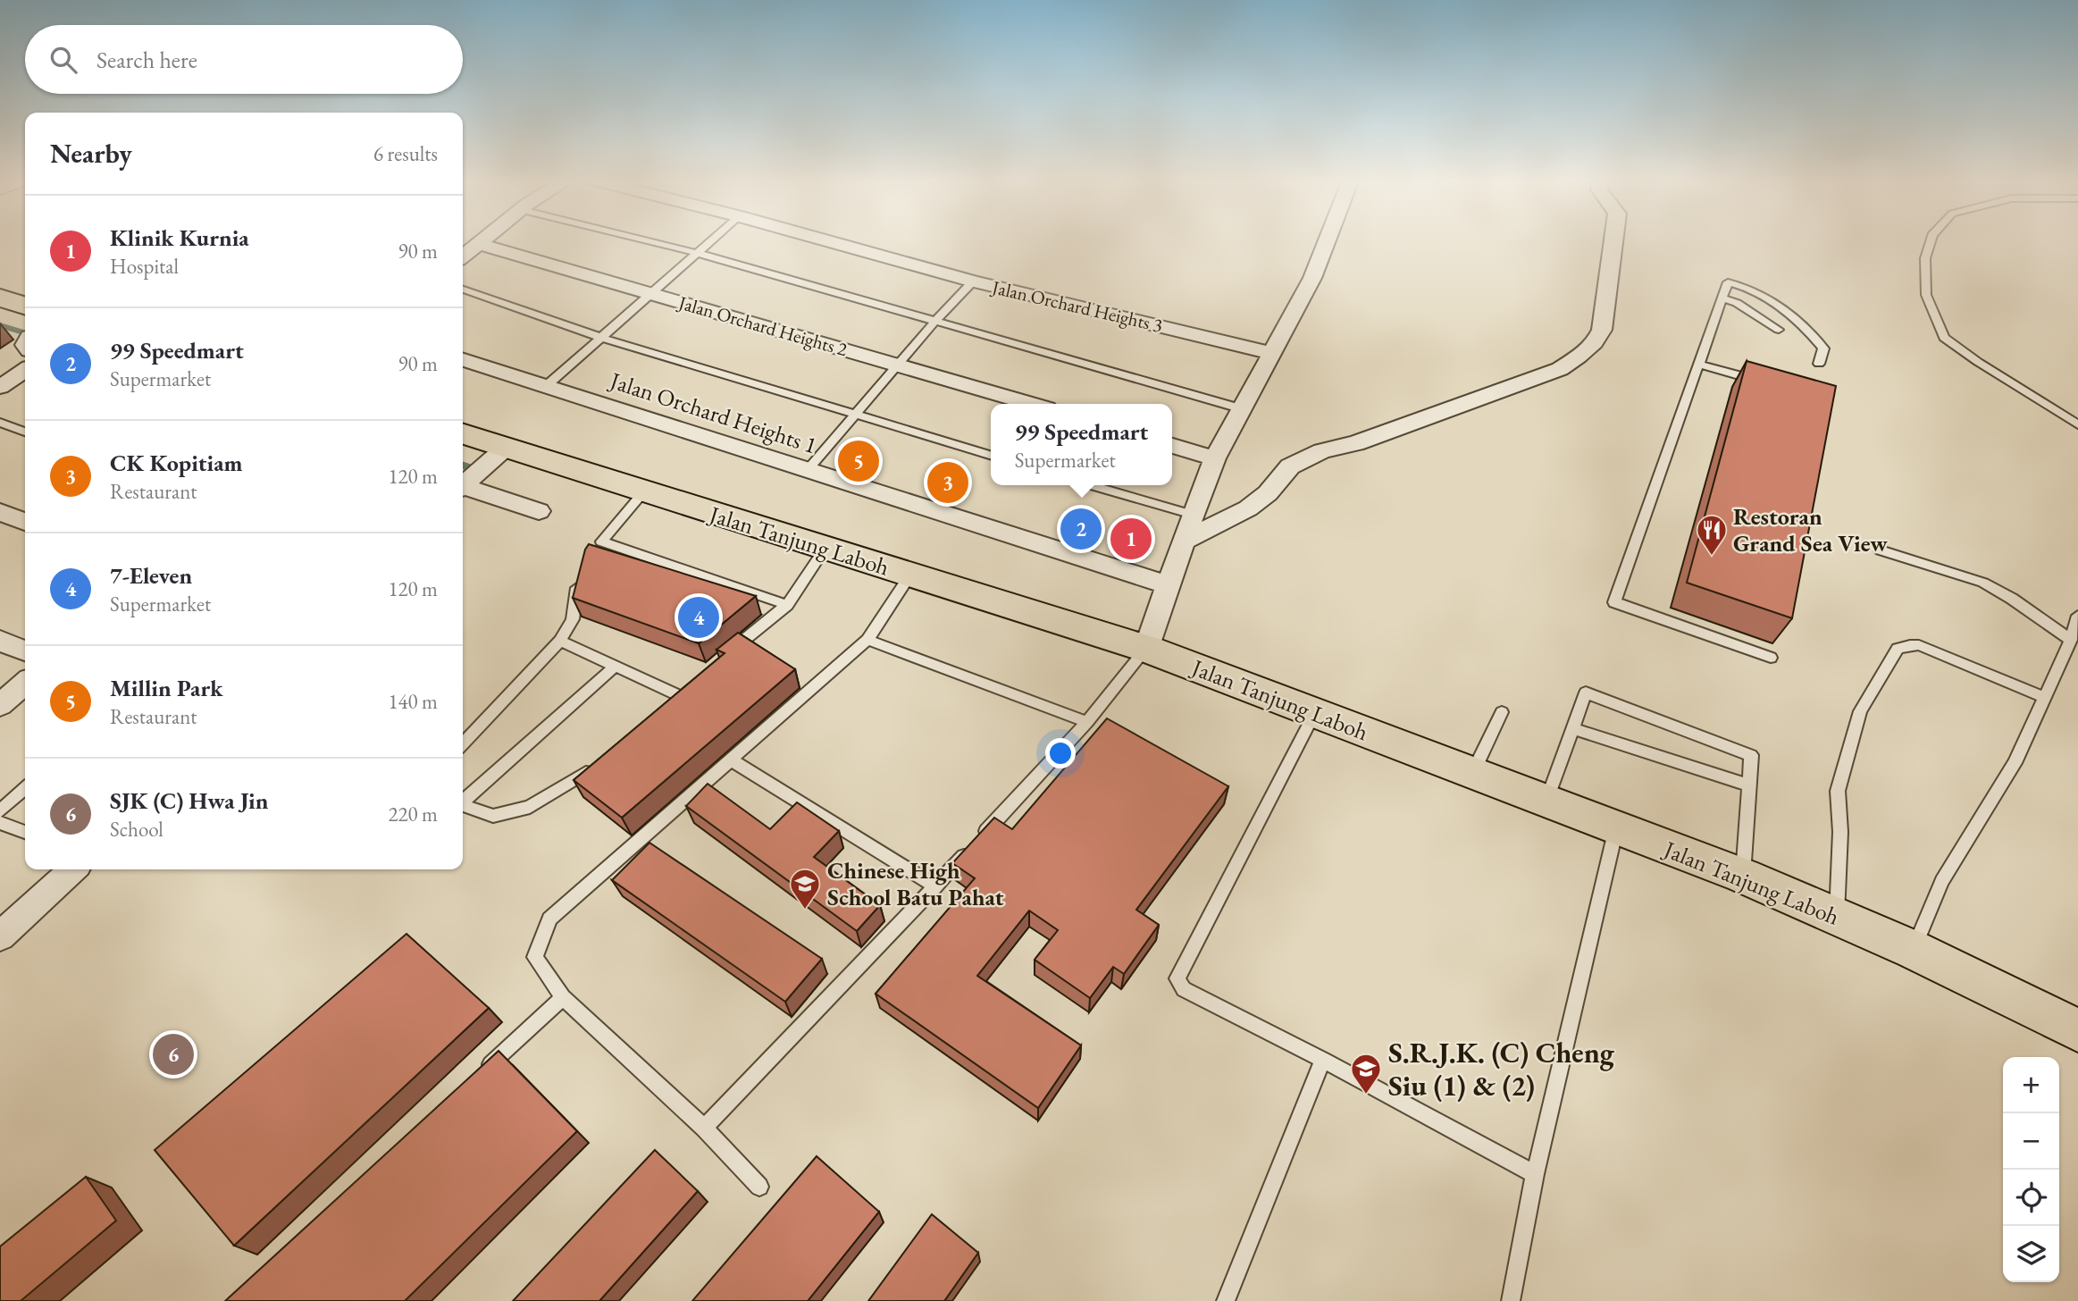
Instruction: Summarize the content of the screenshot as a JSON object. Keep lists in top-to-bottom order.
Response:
{
  "streets": {
    "highway": ["Jalan Tanjung Laboh"],
    "street": ["Jalan Orchard Heights 3", "Jalan Orchard Heights 2", "Jalan Orchard Heights 1"]
  },
  "places": {
    "restaurant": ["Restoran Grand Sea View"],
    "school or university": ["Chinese High School Batu Pahat", "S.R.J.K. (C) Cheng Siu (1) & (2)"]
  },
  "page": {
    "search": "Search here",
    "heading": ["Nearby", "6 results"],
    "list": [
      {
        "mark": "1",
        "name": "Klinik Kurnia",
        "note": "Hospital",
        "value": "90 m"
      },
      {
        "mark": "2",
        "name": "99 Speedmart",
        "note": "Supermarket",
        "value": "90 m"
      },
      {
        "mark": "3",
        "name": "CK Kopitiam",
        "note": "Restaurant",
        "value": "120 m"
      },
      {
        "mark": "4",
        "name": "7-Eleven",
        "note": "Supermarket",
        "value": "120 m"
      },
      {
        "mark": "5",
        "name": "Millin Park",
        "note": "Restaurant",
        "value": "140 m"
      },
      {
        "mark": "6",
        "name": "SJK (C) Hwa Jin",
        "note": "School",
        "value": "220 m"
      }
    ],
    "popup": ["99 Speedmart", "Supermarket"],
    "pins": [
      "5",
      "3",
      "2",
      "1",
      "4",
      "6"
    ],
    "map_buttons": ["+", "−"]
  }
}
